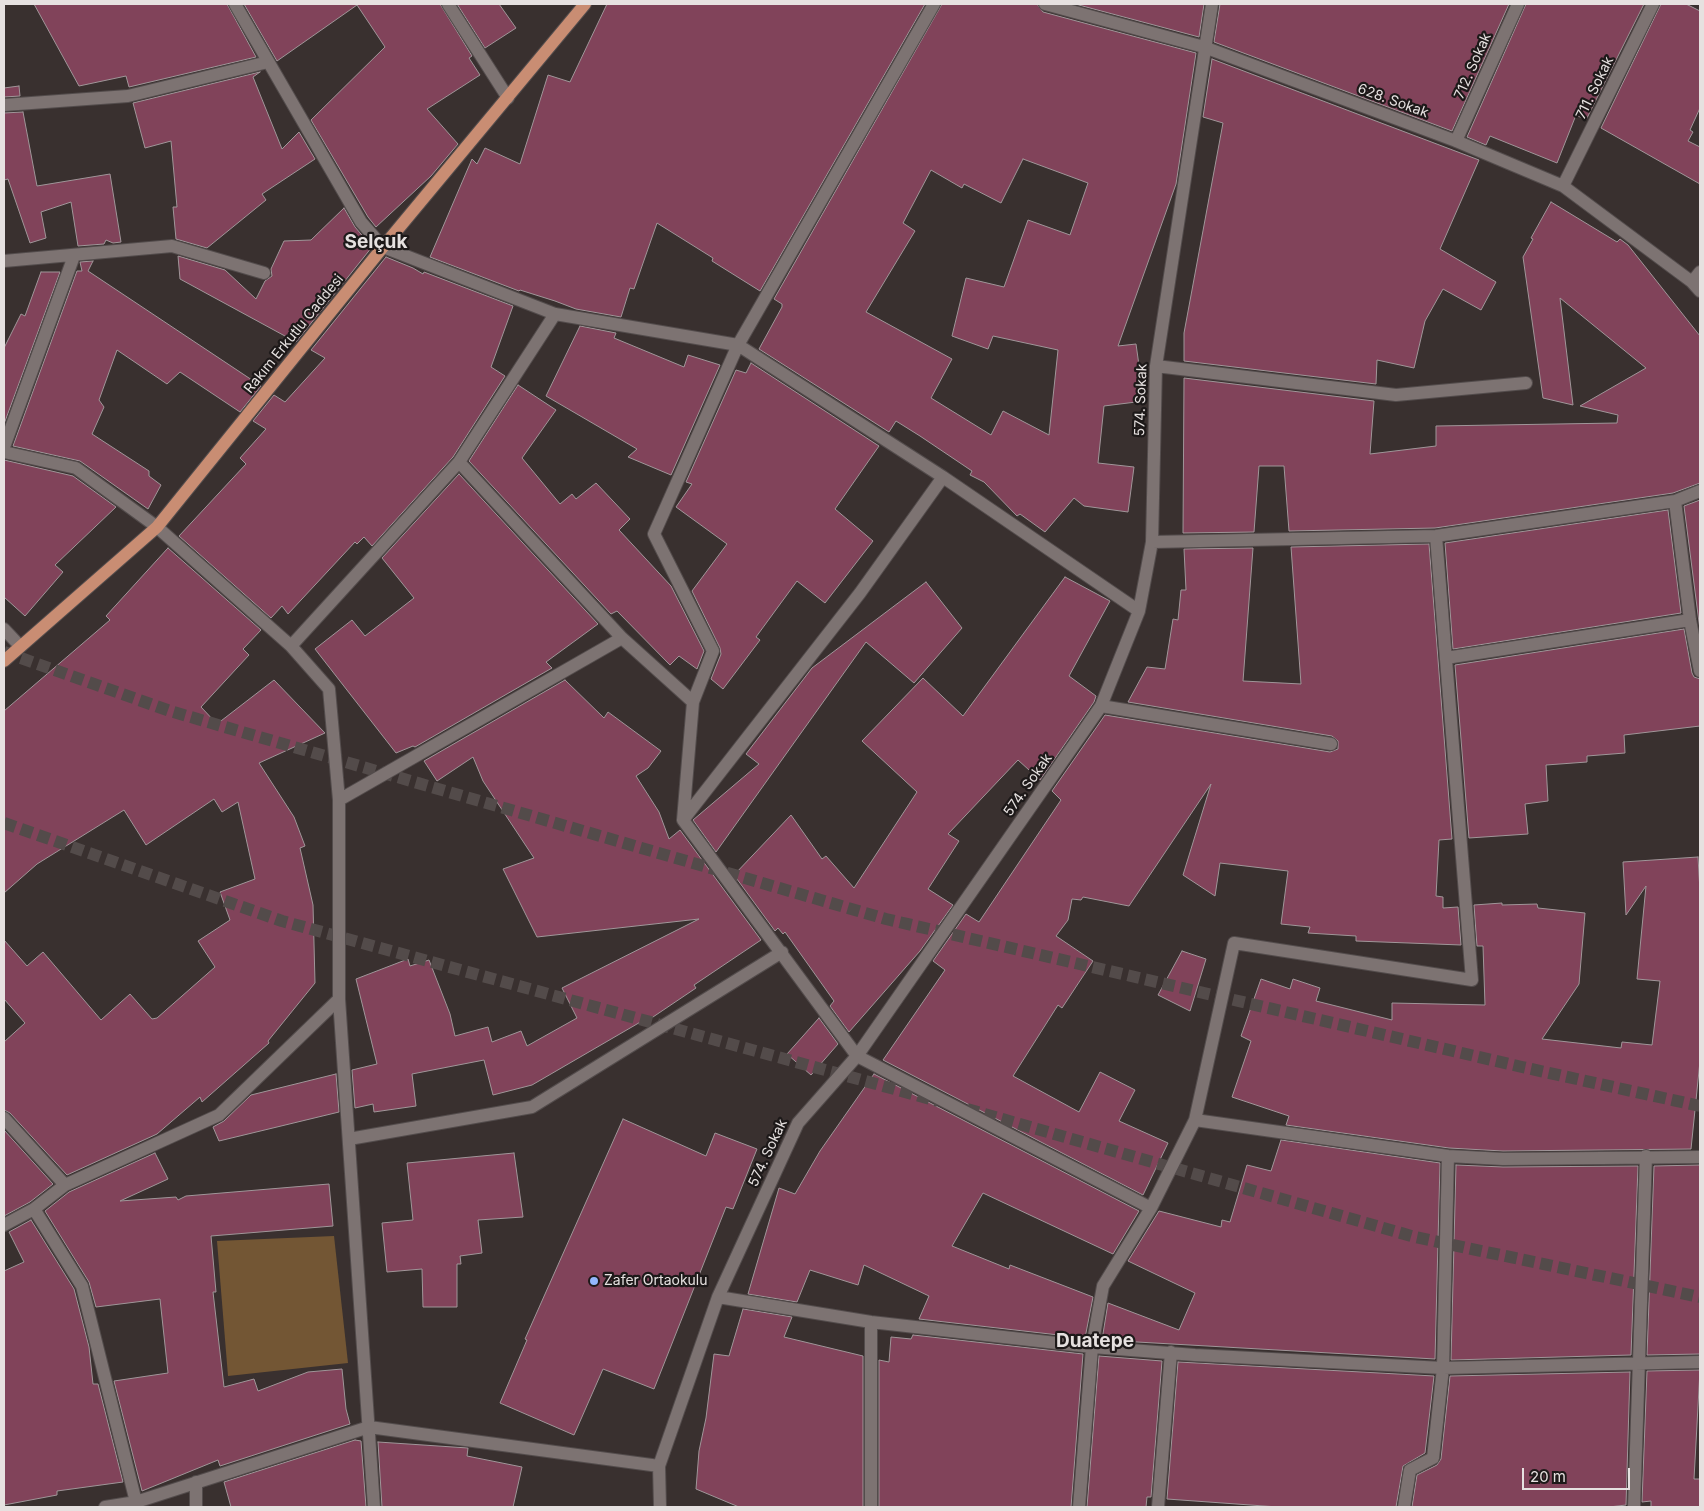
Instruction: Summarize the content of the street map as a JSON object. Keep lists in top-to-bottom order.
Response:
{
  "streets": {
    "main road": ["Rakım Erkutlu Caddesi"],
    "street": [
      "712. Sokak",
      "711. Sokak",
      "628. Sokak",
      "574. Sokak"
    ]
  },
  "crossings": [
    ["712. Sokak", "628. Sokak"],
    ["711. Sokak", "628. Sokak"],
    ["628. Sokak", "574. Sokak"]
  ],
  "districts": ["Selçuk", "Duatepe"],
  "places": ["Zafer Ortaokulu"],
  "scale_bar": "20 m"
}
